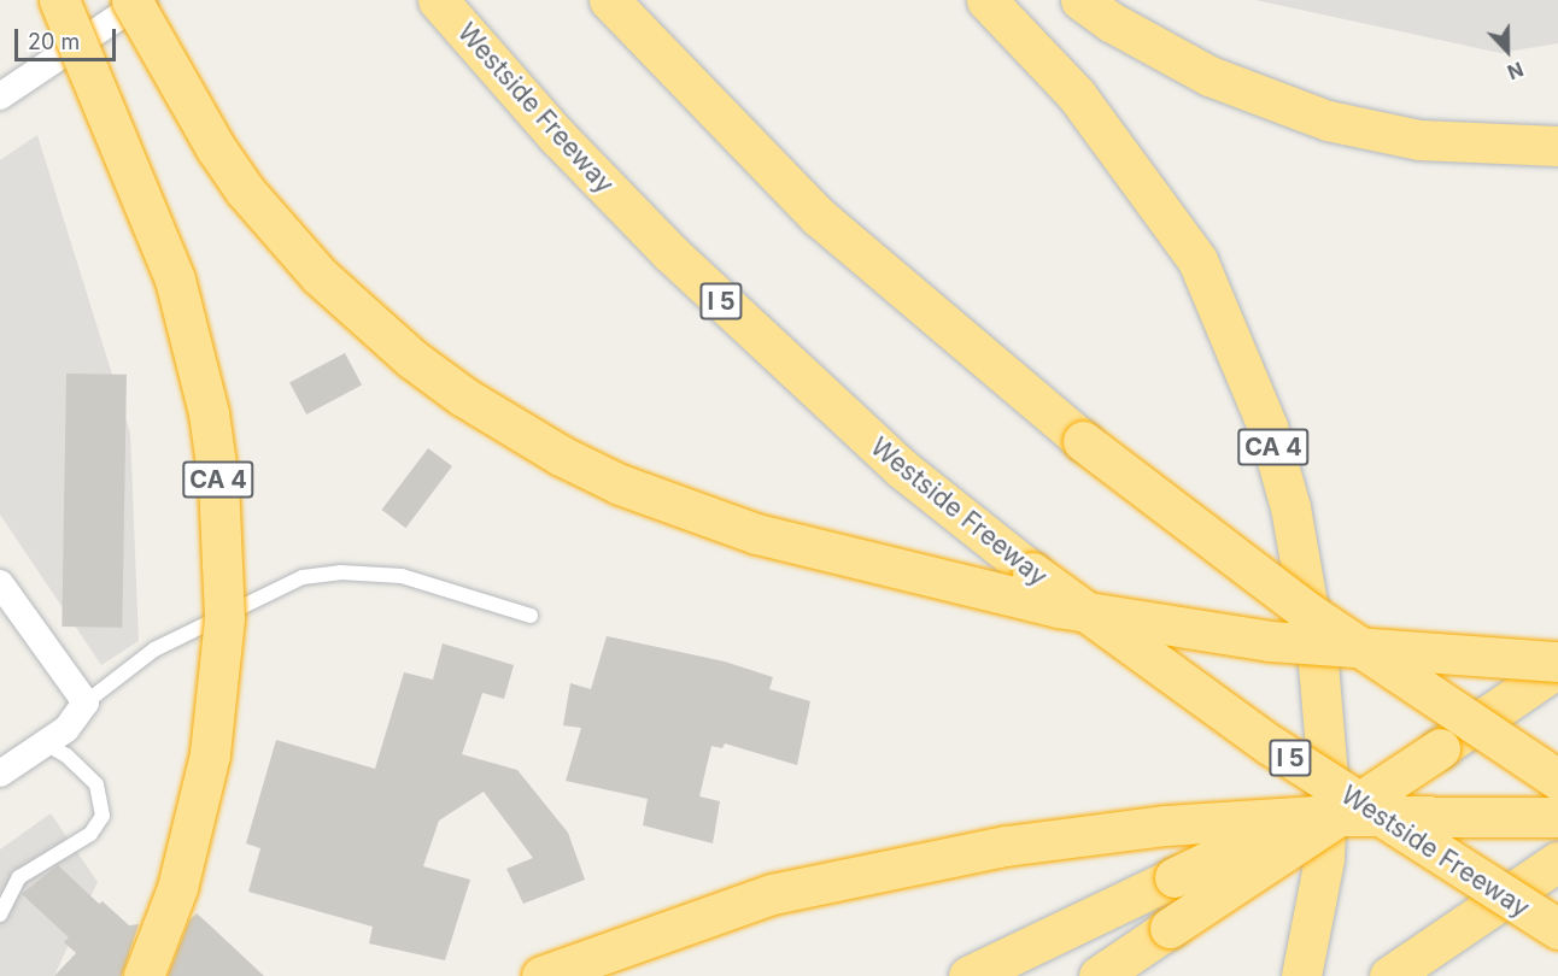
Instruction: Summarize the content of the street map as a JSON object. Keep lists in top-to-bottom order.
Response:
{
  "streets": {
    "highway": ["Westside Freeway", "I 5", "CA 4"]
  },
  "scale_bar": "20 m",
  "north": "bottom"
}
